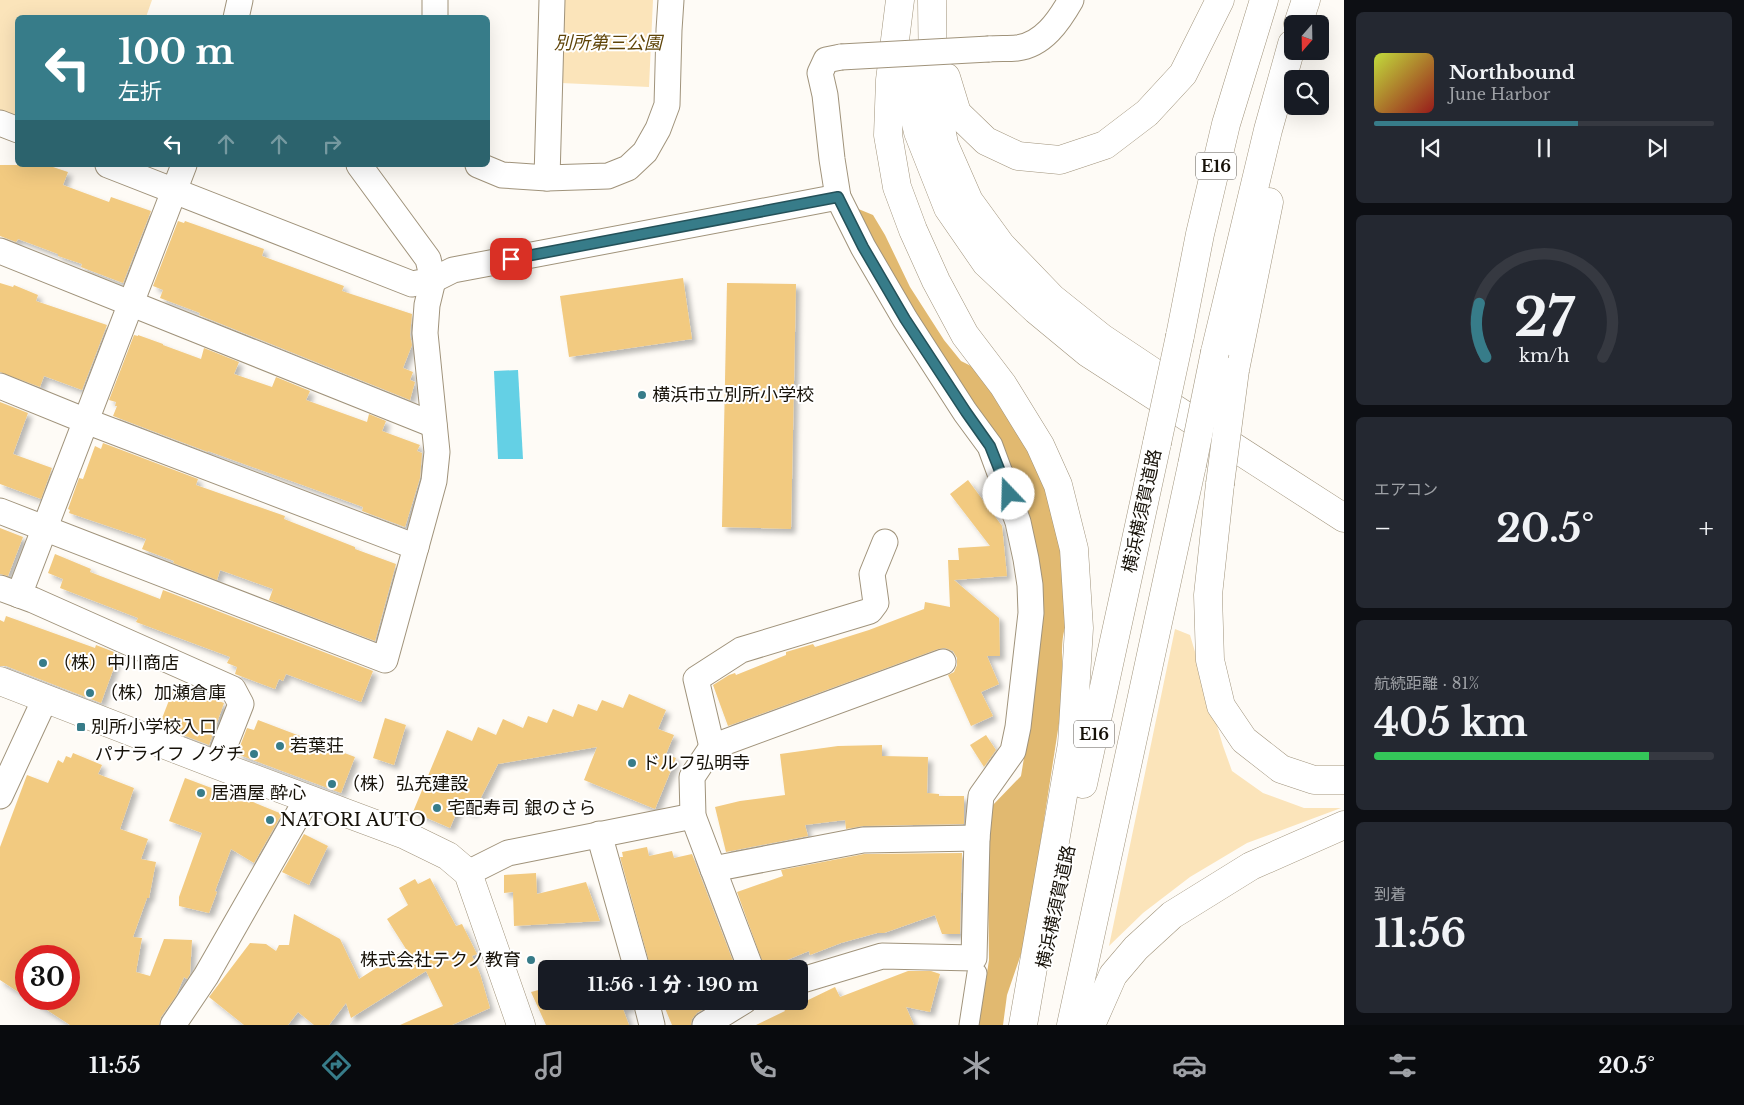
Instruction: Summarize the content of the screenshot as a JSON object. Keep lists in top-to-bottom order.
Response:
{
  "streets": {
    "main road": ["E16", "横浜横須賀道路"]
  },
  "parks": ["別所第三公園"],
  "places": {
    "other": [
      "横浜市立別所小学校",
      "（株）中川商店",
      "（株）加瀬倉庫",
      "若葉荘",
      "パナライフ ノグチ",
      "ドルフ弘明寺",
      "（株）弘充建設",
      "居酒屋 酔心",
      "宅配寿司 銀のさら",
      "NATORI AUTO",
      "株式会社テクノ教育"
    ],
    "transit": ["別所小学校入口"]
  },
  "north": "bottom",
  "page": {
    "turn": ["100 m", "左折"],
    "song": ["Northbound", "June Harbor"],
    "tile": [
      "エアコン",
      ["航続距離 · 81%", "405 km"],
      ["到着", "11:56"]
    ],
    "heat": ["−", "20.5°", "+"],
    "limit": "30",
    "trip": "11:56 · 1 分 · 190 m",
    "tabs": ["11:55", "20.5°"],
    "gauge": ["27", "km/h"]
  }
}
